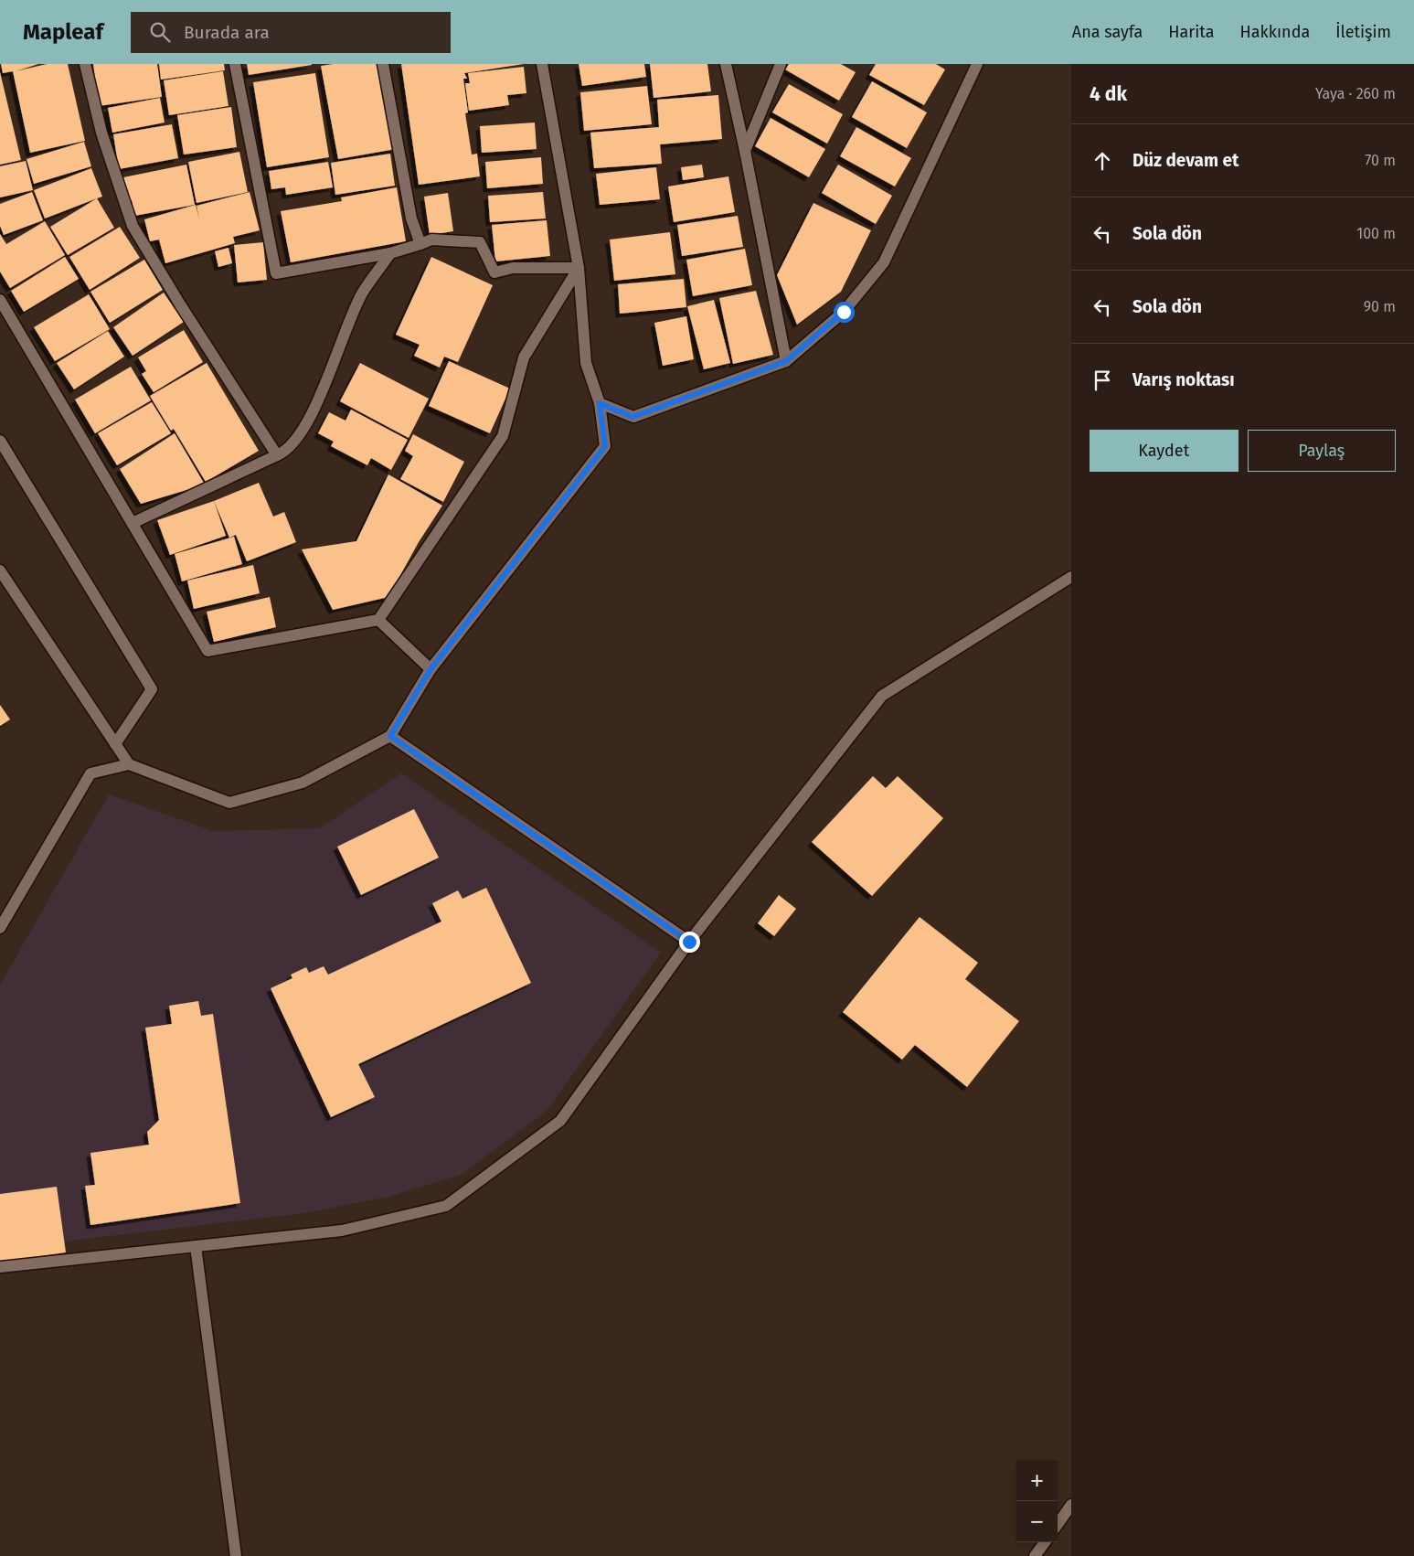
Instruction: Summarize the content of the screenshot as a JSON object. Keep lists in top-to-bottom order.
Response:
{
  "page": {
    "header": "Mapleaf",
    "search": "Burada ara",
    "nav": [
      "Ana sayfa",
      "Harita",
      "Hakkında",
      "İletişim"
    ],
    "heading": ["4 dk", "Yaya · 260 m"],
    "list": [
      ["Düz devam et", "70 m"],
      ["Sola dön", "100 m"],
      ["Sola dön", "90 m"],
      "Varış noktası"
    ],
    "buttons": ["Kaydet", "Paylaş"],
    "map_buttons": ["+", "−"]
  }
}
